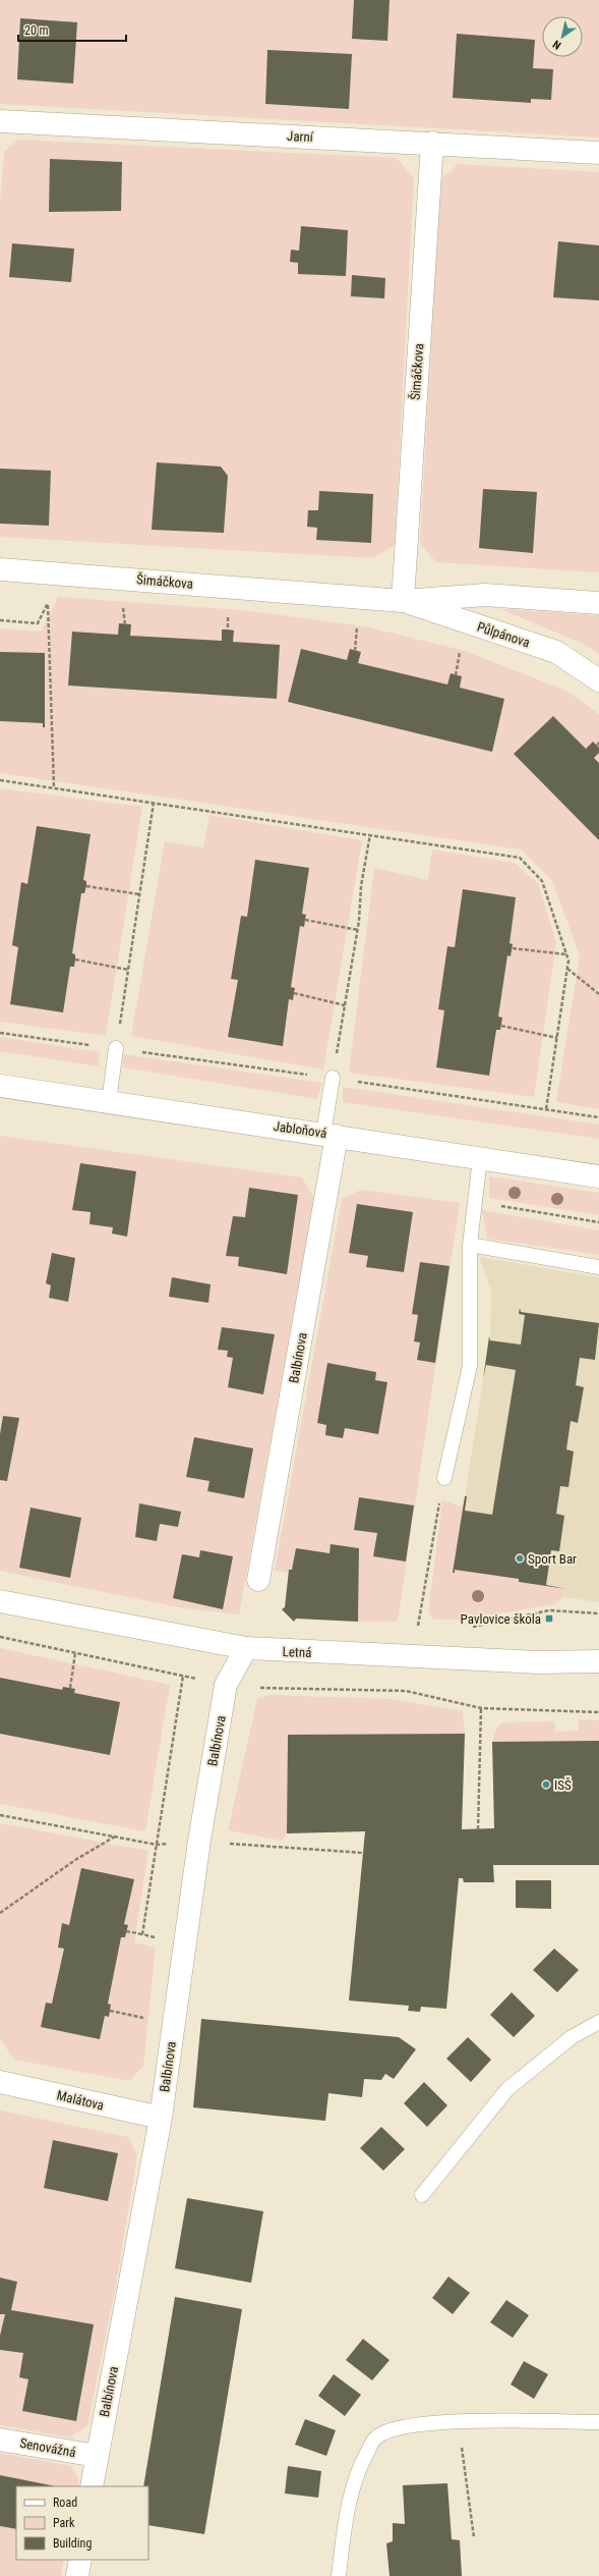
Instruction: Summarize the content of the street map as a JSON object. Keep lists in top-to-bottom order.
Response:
{
  "streets": {
    "street": [
      "Jarní",
      "Šimáčkova",
      "Půlpánova",
      "Jabloňová",
      "Balbínova",
      "Letná",
      "Malátova",
      "Senovážná"
    ]
  },
  "crossings": [
    ["Jarní", "Šimáčkova"],
    ["Šimáčkova", "Půlpánova"],
    ["Jabloňová", "Balbínova"],
    ["Balbínova", "Letná"],
    ["Balbínova", "Malátova"],
    ["Balbínova", "Senovážná"]
  ],
  "places": {
    "other": ["Sport Bar", "ISŠ"],
    "transit": ["Pavlovice škola"]
  },
  "legend": ["Road", "Park", "Building"],
  "scale_bar": "20 m",
  "north": "bottom left"
}
